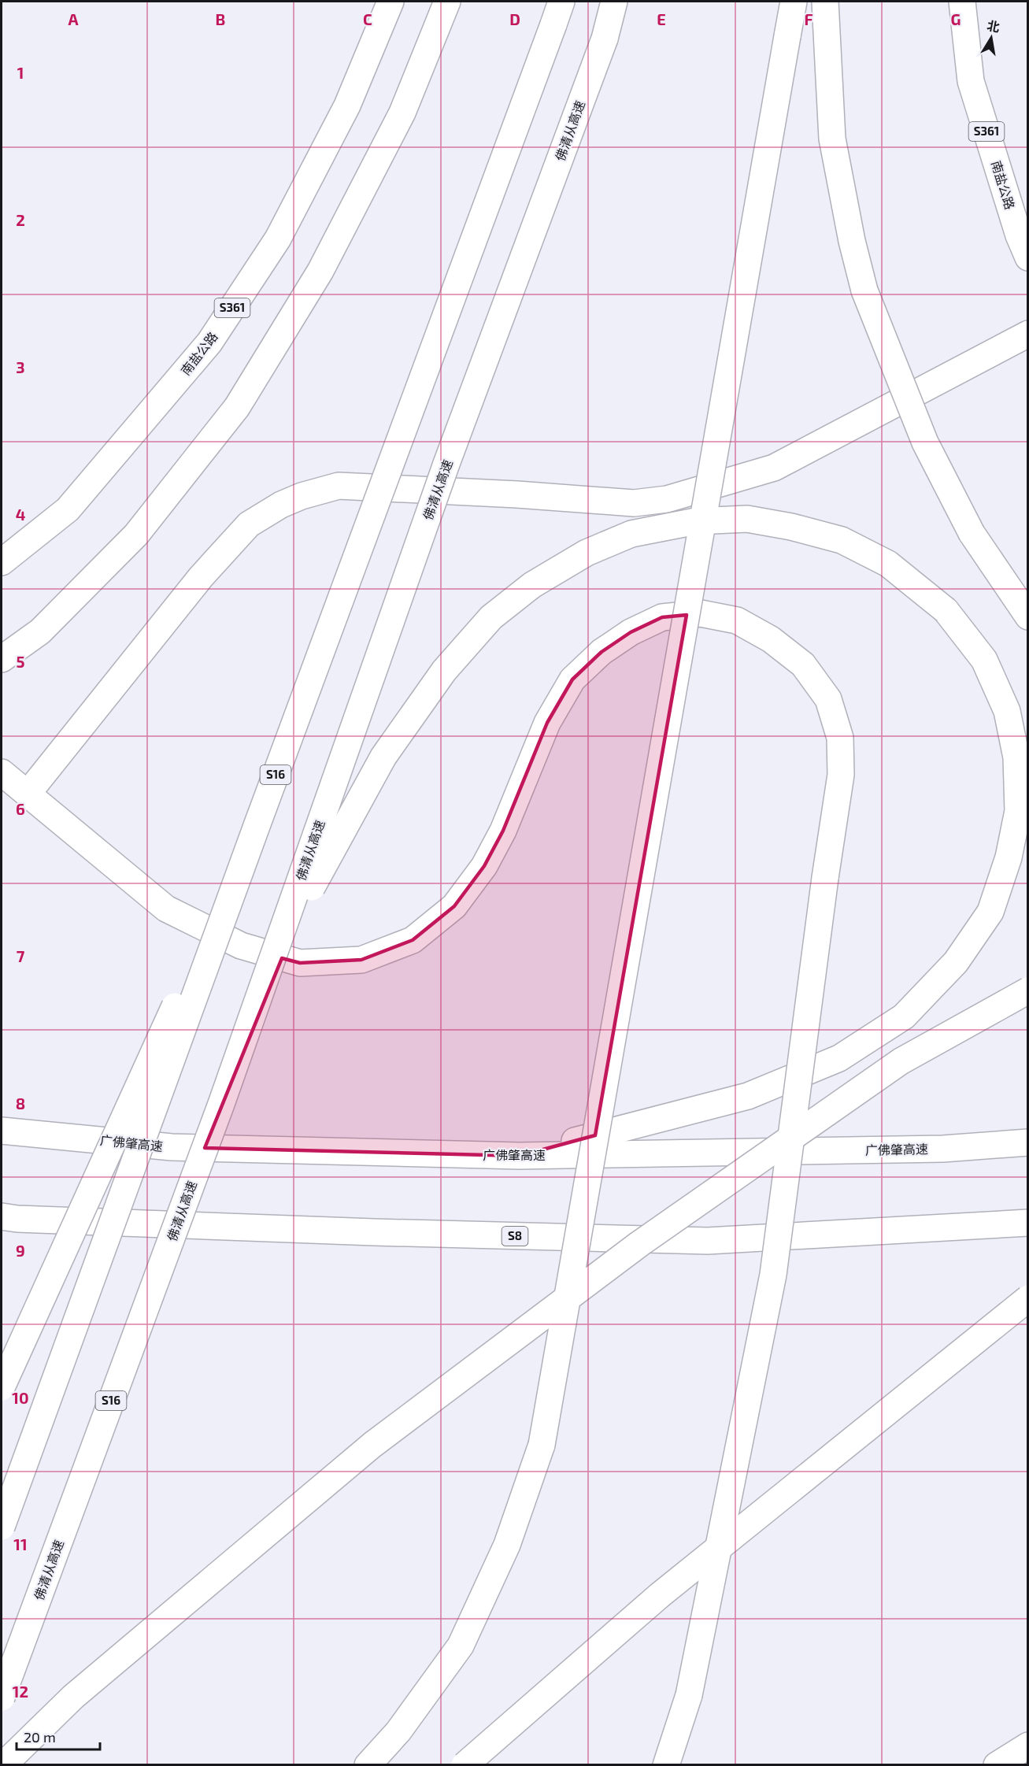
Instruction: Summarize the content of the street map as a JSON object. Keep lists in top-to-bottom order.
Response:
{
  "streets": {
    "main road": [
      "佛清从高速",
      "S361",
      "南盐公路",
      "S16",
      "广佛肇高速",
      "S8"
    ]
  },
  "scale_bar": "20 m",
  "north": "top",
  "grid": {
    "columns": [
      "A",
      "B",
      "C",
      "D",
      "E",
      "F",
      "G"
    ],
    "rows": [
      "1",
      "2",
      "3",
      "4",
      "5",
      "6",
      "7",
      "8",
      "9",
      "10",
      "11",
      "12"
    ]
  }
}
